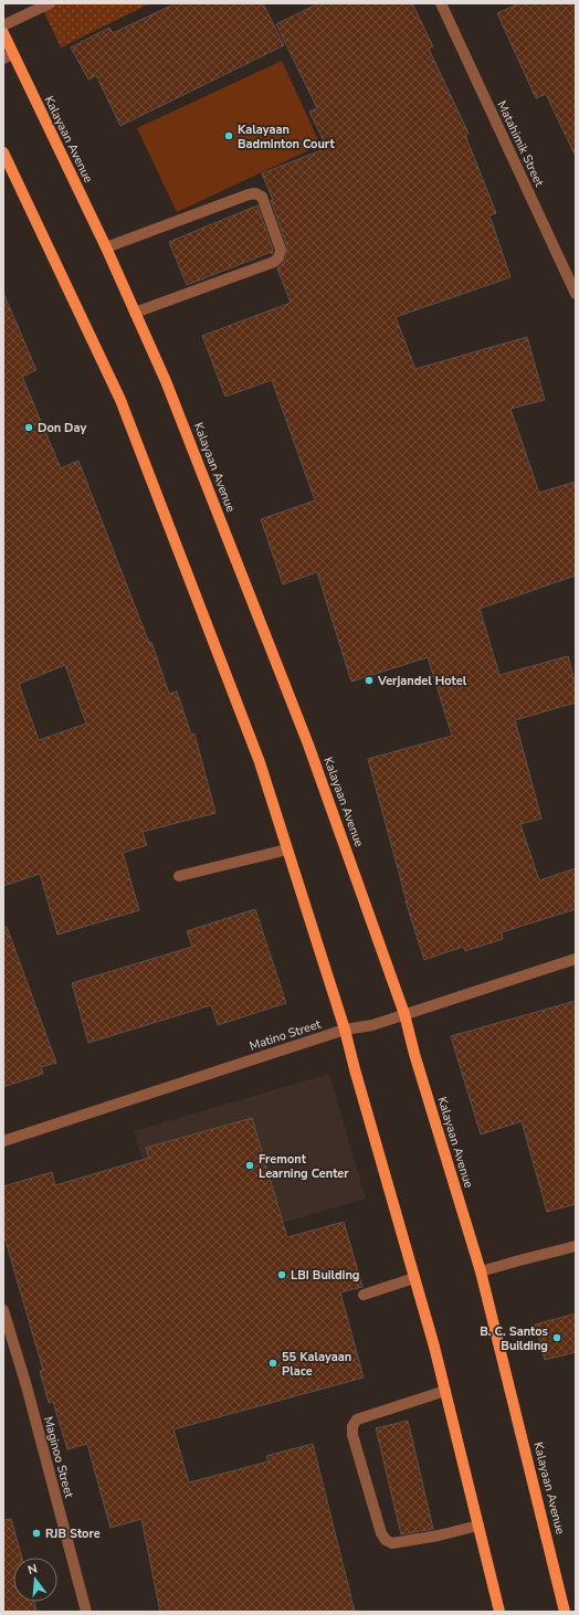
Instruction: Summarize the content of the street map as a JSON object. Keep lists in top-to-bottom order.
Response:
{
  "streets": {
    "main road": ["Kalayaan Avenue"],
    "street": ["Matahimik Street", "Matino Street", "Maginoo Street"]
  },
  "crossings": [
    ["Kalayaan Avenue", "Matino Street"]
  ],
  "places": [
    "Kalayaan Badminton Court",
    "Don Day",
    "Verjandel Hotel",
    "Fremont Learning Center",
    "LBI Building",
    "B. C. Santos Building",
    "55 Kalayaan Place",
    "RJB Store"
  ],
  "north": "top"
}
